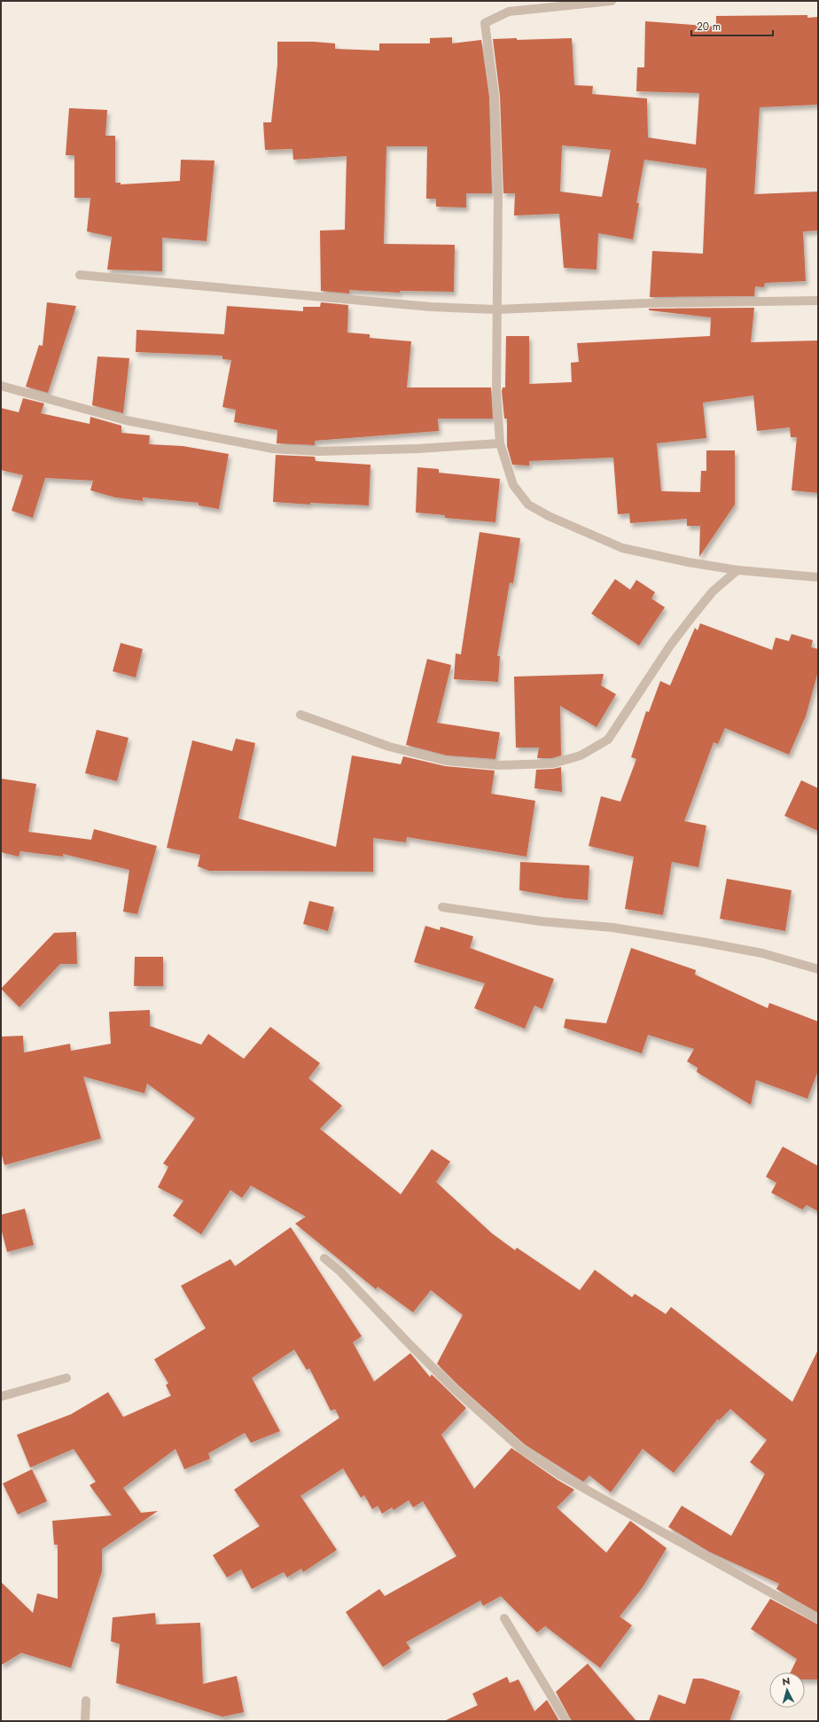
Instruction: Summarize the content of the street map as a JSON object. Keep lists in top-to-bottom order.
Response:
{
  "scale_bar": "20 m",
  "north": "top"
}
